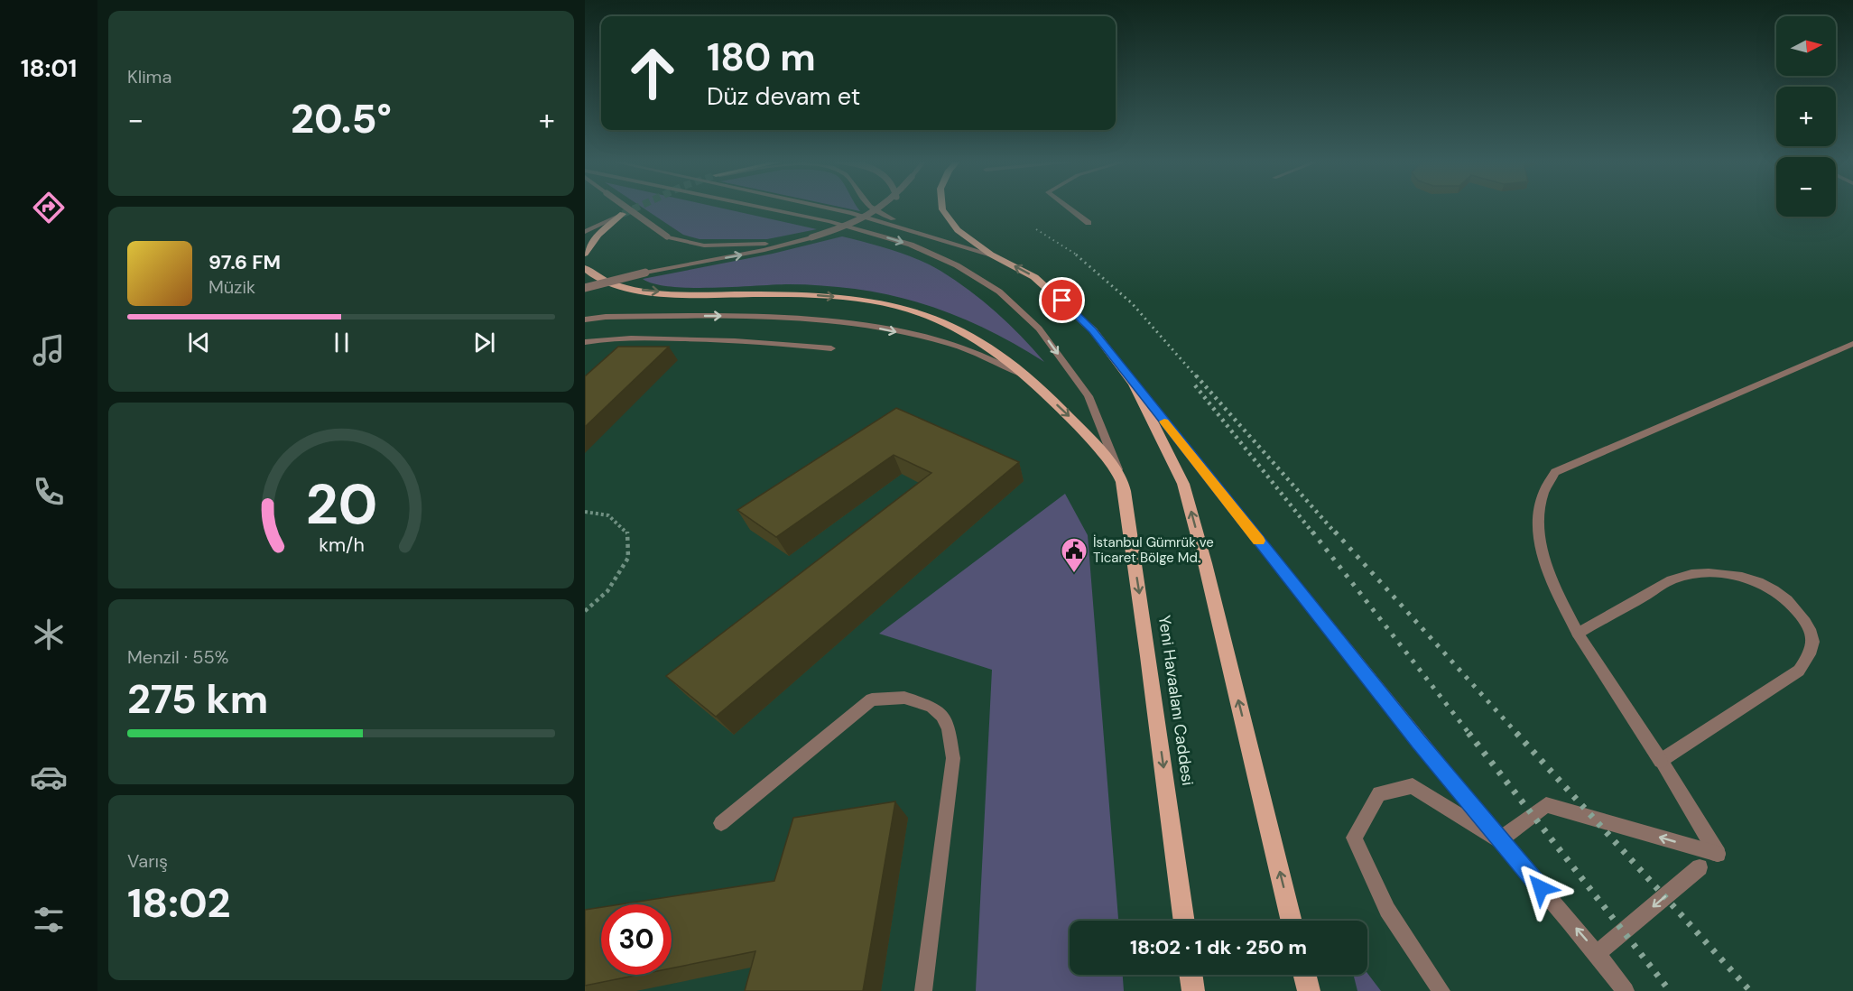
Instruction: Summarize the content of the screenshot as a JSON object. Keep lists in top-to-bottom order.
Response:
{
  "streets": {
    "main road": ["Yeni Havaalanı Caddesi"]
  },
  "places": {
    "public building": ["İstanbul Gümrük ve Ticaret Bölge Md."]
  },
  "north": "right",
  "page": {
    "tabs": "18:01",
    "tile": [
      "Klima",
      ["Menzil · 55%", "275 km"],
      ["Varış", "18:02"]
    ],
    "map_buttons": ["+", "−"],
    "turn": ["180 m", "Düz devam et"],
    "heat": ["−", "20.5°", "+"],
    "song": ["97.6 FM", "Müzik"],
    "limit": "30",
    "trip": "18:02 · 1 dk · 250 m",
    "gauge": ["20", "km/h"]
  }
}
